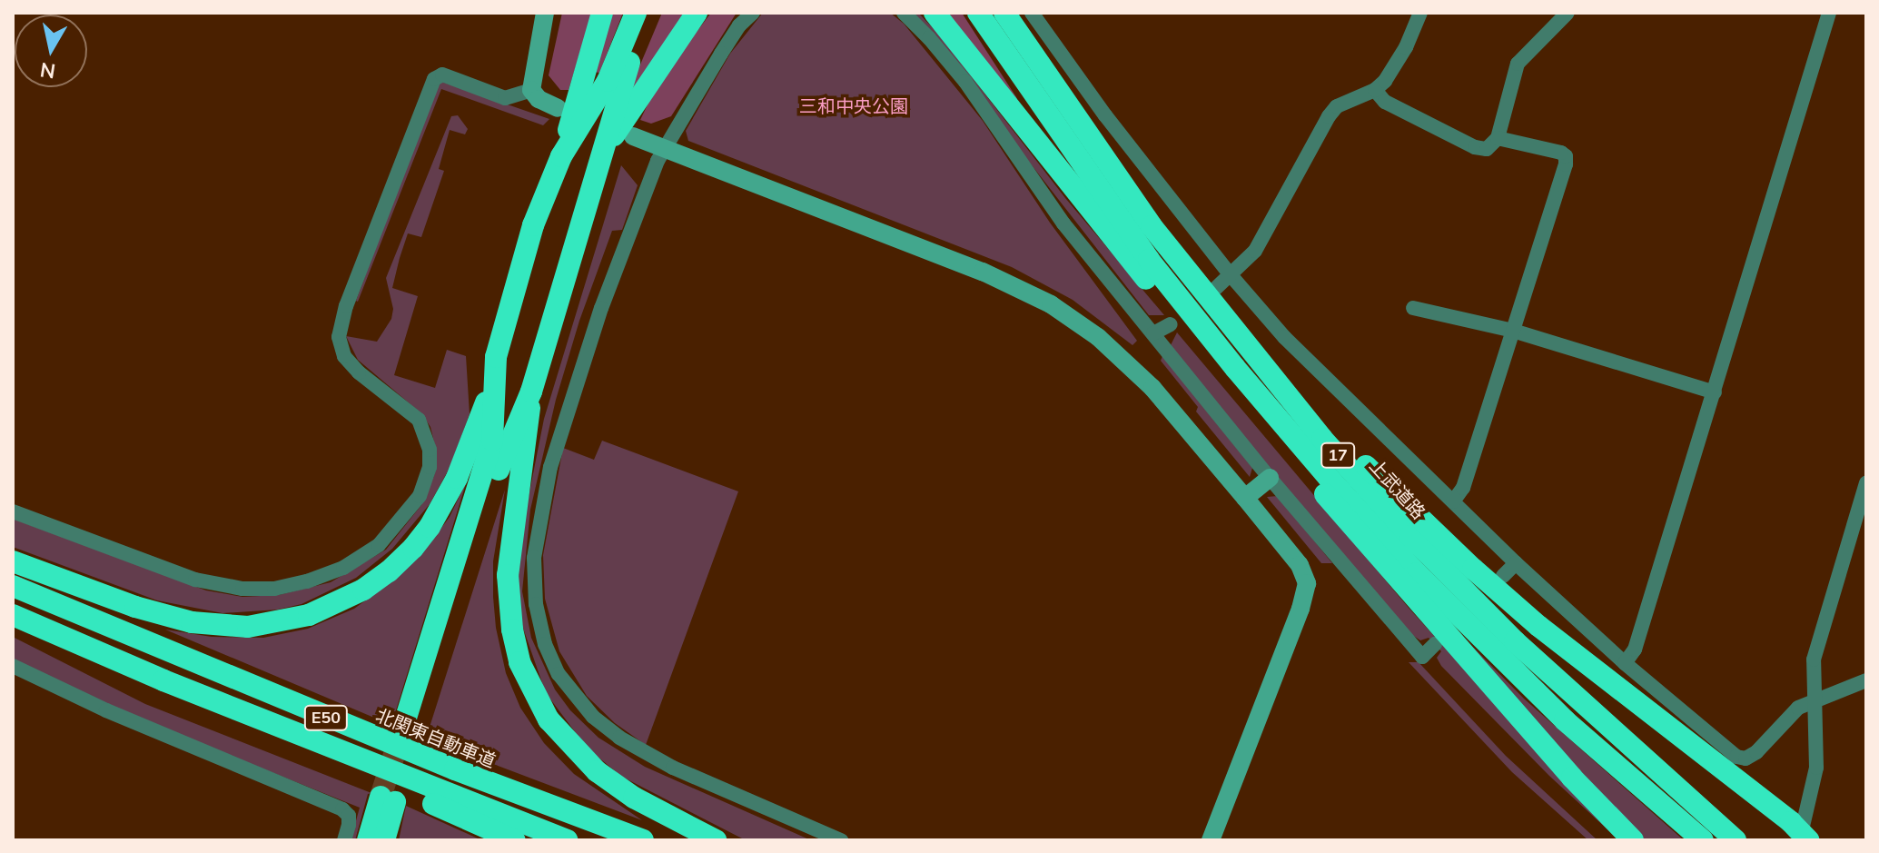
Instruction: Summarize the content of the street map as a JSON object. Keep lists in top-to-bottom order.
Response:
{
  "streets": {
    "highway": [
      "17",
      "上武道路",
      "E50",
      "北関東自動車道"
    ]
  },
  "parks": ["三和中央公園"],
  "north": "bottom"
}
